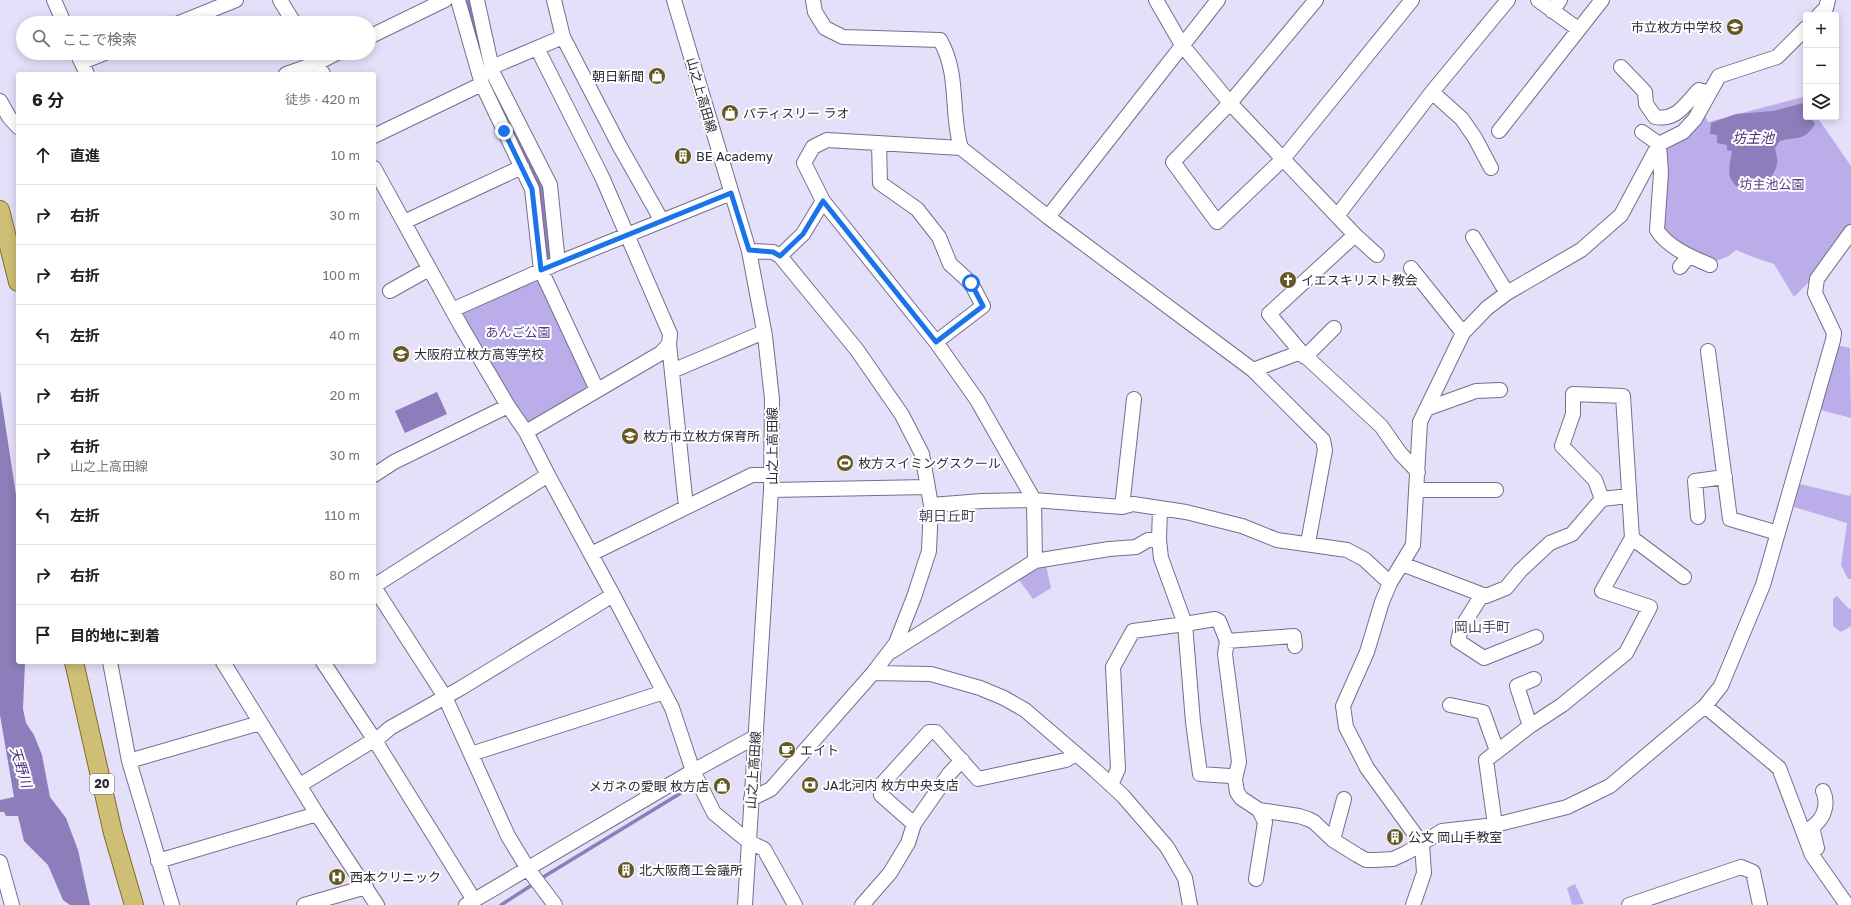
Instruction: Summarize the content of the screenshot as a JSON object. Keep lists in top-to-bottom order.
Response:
{
  "streets": {
    "main road": ["20"],
    "street": ["山之上高田線"]
  },
  "districts": ["朝日丘町", "岡山手町"],
  "water": ["坊主池", "天野川"],
  "parks": ["坊主池公園", "あんご公園"],
  "places": {
    "school or university": ["市立枚方中学校", "大阪府立枚方高等学校", "枚方市立枚方保育所"],
    "shop": ["朝日新聞", "パティスリー ラオ", "メガネの愛眼 枚方店"],
    "building": ["BE Academy", "公文 岡山手教室", "北大阪商工会議所"],
    "church": ["イエスキリスト教会"],
    "sports": ["枚方スイミングスクール"],
    "cafe": ["エイト"],
    "bank": ["JA北河内 枚方中央支店"],
    "hospital": ["西本クリニック"]
  },
  "page": {
    "map_buttons": ["+", "−"],
    "search": "ここで検索",
    "heading": ["6 分", "徒歩 · 420 m"],
    "list": [
      ["直進", "10 m"],
      ["右折", "30 m"],
      ["右折", "100 m"],
      ["左折", "40 m"],
      ["右折", "20 m"],
      ["右折", "山之上高田線", "30 m"],
      ["左折", "110 m"],
      ["右折", "80 m"],
      "目的地に到着"
    ]
  }
}
